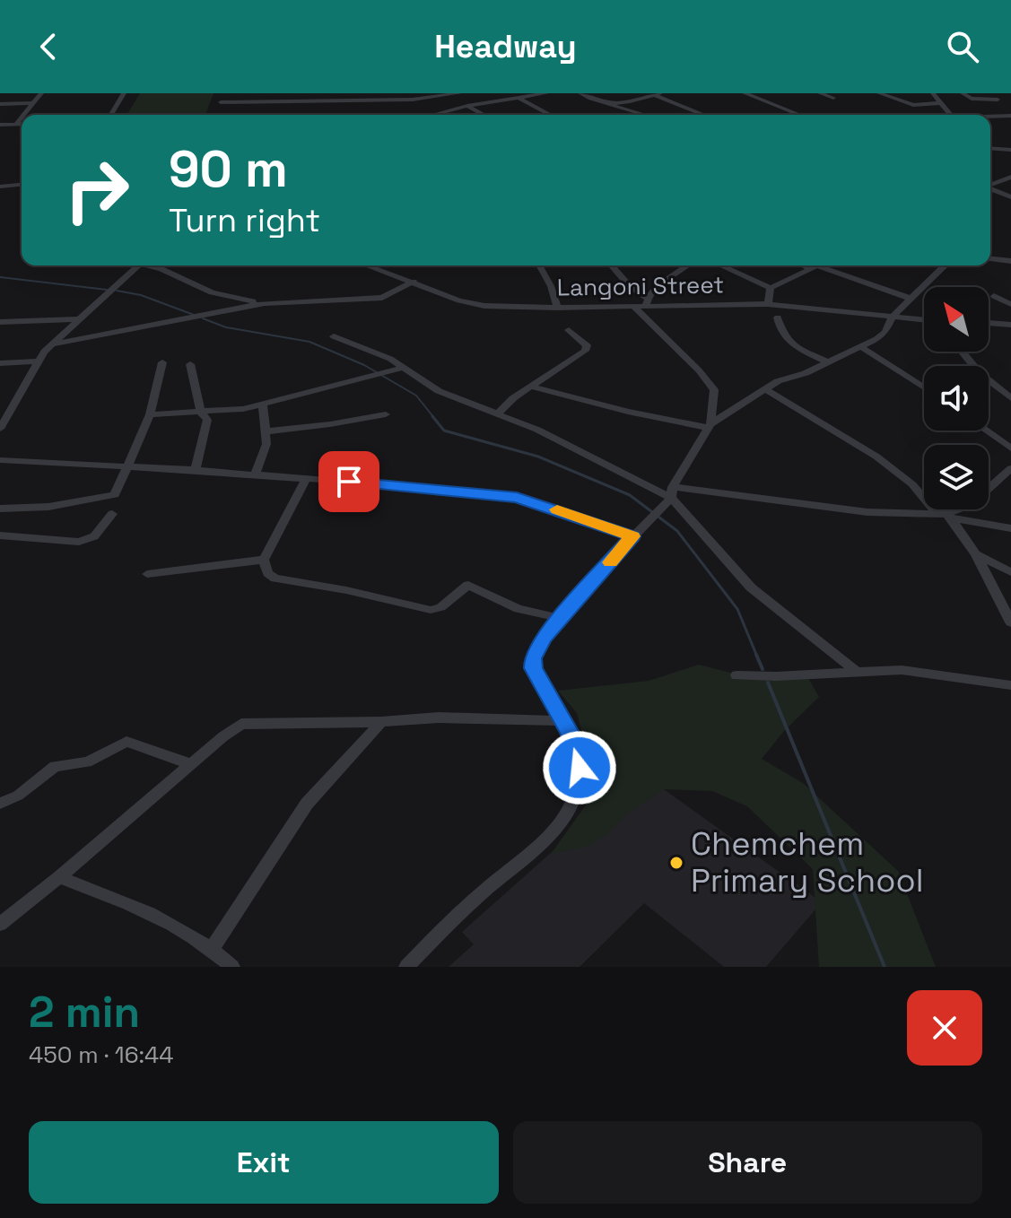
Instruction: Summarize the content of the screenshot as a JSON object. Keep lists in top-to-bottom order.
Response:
{
  "streets": {
    "street": ["Langoni Street"]
  },
  "places": ["Chemchem Primary School"],
  "north": "top left",
  "page": {
    "header": "Headway",
    "turn": ["90 m", "Turn right"],
    "heading": ["2 min", "450 m · 16:44"],
    "buttons": ["Exit", "Share"]
  }
}
